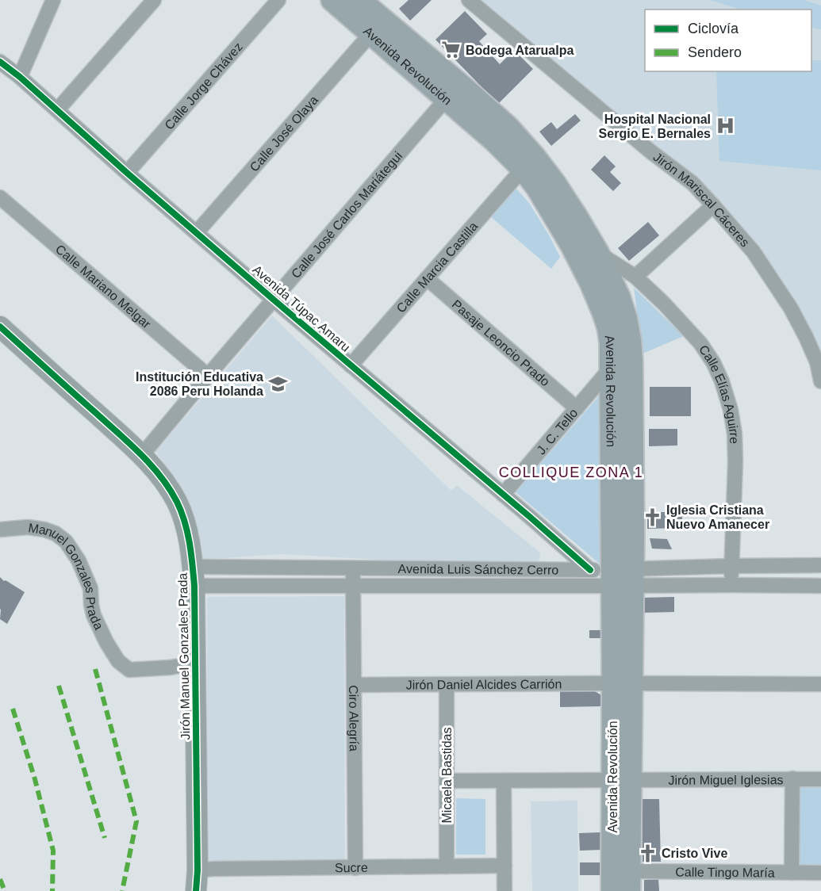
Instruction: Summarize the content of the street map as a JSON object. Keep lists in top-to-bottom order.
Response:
{
  "streets": {
    "main road": ["Avenida Revolución"],
    "street": [
      "Calle Jorge Chávez",
      "Calle José Olaya",
      "Jirón Mariscal Cáceres",
      "Calle José Carlos Mariátegui",
      "Calle Marcia Castilla",
      "Calle Mariano Melgar",
      "Avenida Túpac Amaru",
      "Pasaje Leoncio Prado",
      "Calle Elías Aguirre",
      "J. C. Tello",
      "Avenida Luis Sánchez Cerro",
      "Manuel Gonzales Prada",
      "Jirón Manuel Gonzales Prada",
      "Jirón Daniel Alcides Carrión",
      "Ciro Alegría",
      "Micaela Bastidas",
      "Jirón Miguel Iglesias",
      "Sucre",
      "Calle Tingo María"
    ]
  },
  "crossings": [
    ["Avenida Revolución", "Calle José Olaya"],
    ["Avenida Revolución", "Calle José Carlos Mariátegui"],
    ["Avenida Revolución", "Calle Marcia Castilla"],
    ["Avenida Revolución", "Avenida Túpac Amaru"],
    ["Avenida Revolución", "Calle Elías Aguirre"],
    ["Avenida Revolución", "J. C. Tello"],
    ["Avenida Revolución", "Avenida Luis Sánchez Cerro"],
    ["Avenida Revolución", "Jirón Daniel Alcides Carrión"],
    ["Avenida Revolución", "Jirón Miguel Iglesias"],
    ["Avenida Revolución", "Calle Tingo María"],
    ["Calle Jorge Chávez", "Avenida Túpac Amaru"],
    ["Calle José Olaya", "Avenida Túpac Amaru"],
    ["Calle José Carlos Mariátegui", "Calle Mariano Melgar"],
    ["Calle José Carlos Mariátegui", "Avenida Túpac Amaru"],
    ["Calle José Carlos Mariátegui", "Jirón Manuel Gonzales Prada"],
    ["Calle Marcia Castilla", "Avenida Túpac Amaru"],
    ["Calle Marcia Castilla", "Pasaje Leoncio Prado"],
    ["Avenida Túpac Amaru", "J. C. Tello"],
    ["Avenida Túpac Amaru", "Avenida Luis Sánchez Cerro"],
    ["Pasaje Leoncio Prado", "J. C. Tello"],
    ["Calle Elías Aguirre", "Avenida Luis Sánchez Cerro"],
    ["Avenida Luis Sánchez Cerro", "Jirón Manuel Gonzales Prada"],
    ["Avenida Luis Sánchez Cerro", "Ciro Alegría"],
    ["Manuel Gonzales Prada", "Jirón Manuel Gonzales Prada"],
    ["Jirón Manuel Gonzales Prada", "Sucre"],
    ["Jirón Daniel Alcides Carrión", "Ciro Alegría"],
    ["Jirón Daniel Alcides Carrión", "Micaela Bastidas"],
    ["Ciro Alegría", "Sucre"],
    ["Micaela Bastidas", "Jirón Miguel Iglesias"],
    ["Micaela Bastidas", "Sucre"]
  ],
  "districts": ["COLLIQUE ZONA 1"],
  "places": {
    "supermarket": ["Bodega Atarualpa"],
    "hospital": ["Hospital Nacional Sergio E. Bernales"],
    "school or university": ["Institución Educativa 2086 Peru Holanda"],
    "church": ["Iglesia Cristiana Nuevo Amanecer", "Cristo Vive"]
  },
  "legend": ["Ciclovía", "Sendero"]
}
